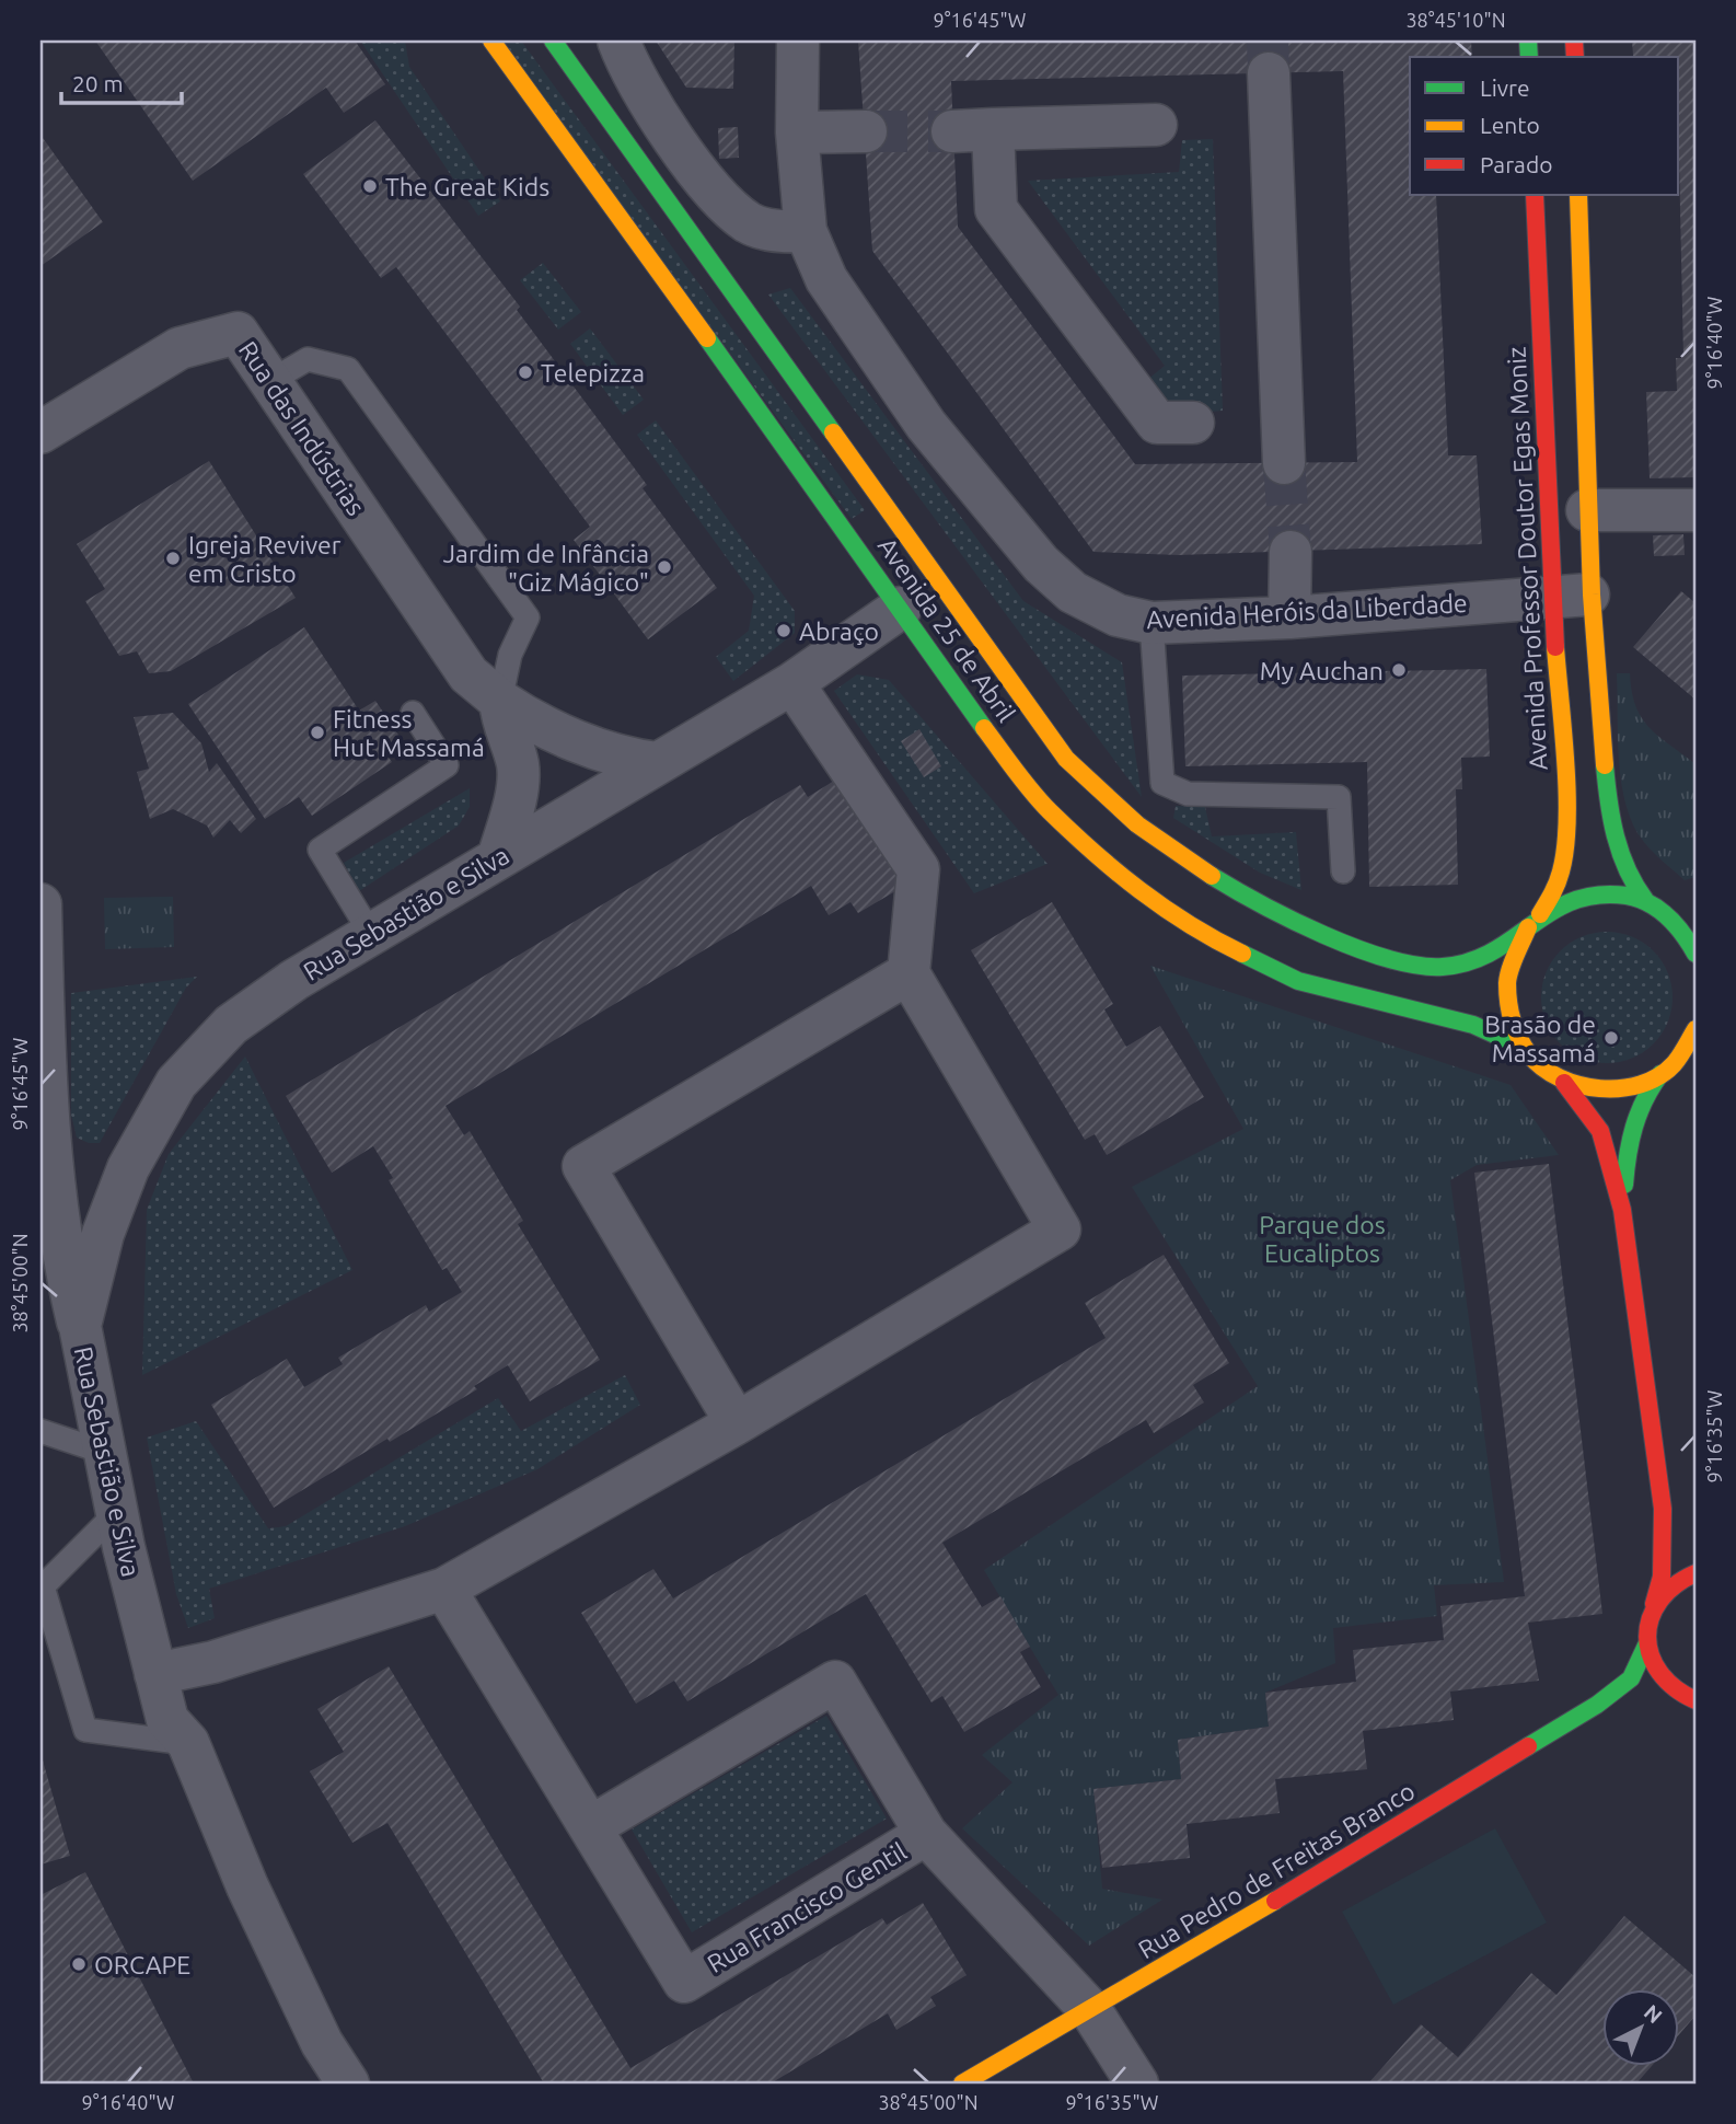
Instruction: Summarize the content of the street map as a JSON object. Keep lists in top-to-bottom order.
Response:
{
  "streets": {
    "main road": ["Avenida Professor Doutor Egas Moniz", "Avenida 25 de Abril", "Rua Pedro de Freitas Branco"],
    "street": [
      "Rua das Indústrias",
      "Avenida Heróis da Liberdade",
      "Rua Sebastião e Silva",
      "Rua Francisco Gentil"
    ]
  },
  "crossings": [
    ["Rua das Indústrias", "Rua Sebastião e Silva"],
    ["Avenida Professor Doutor Egas Moniz", "Avenida Heróis da Liberdade"],
    ["Avenida Professor Doutor Egas Moniz", "Avenida 25 de Abril"],
    ["Avenida 25 de Abril", "Rua Sebastião e Silva"],
    ["Rua Pedro de Freitas Branco", "Rua Francisco Gentil"]
  ],
  "parks": ["Parque dos Eucaliptos"],
  "places": [
    "The Great Kids",
    "Telepizza",
    "Igreja Reviver em Cristo",
    "Jardim de Infância \"Giz Mágico\"",
    "Abraço",
    "My Auchan",
    "Fitness Hut Massamá",
    "Brasão de Massamá",
    "ORCAPE"
  ],
  "legend": ["Livre", "Lento", "Parado"],
  "scale_bar": "20 m",
  "north": "top right",
  "coordinates": [
    "9°16'45\"W",
    "38°45'10\"N",
    "9°16'40\"W",
    "38°45'00\"N",
    "9°16'35\"W"
  ]
}
